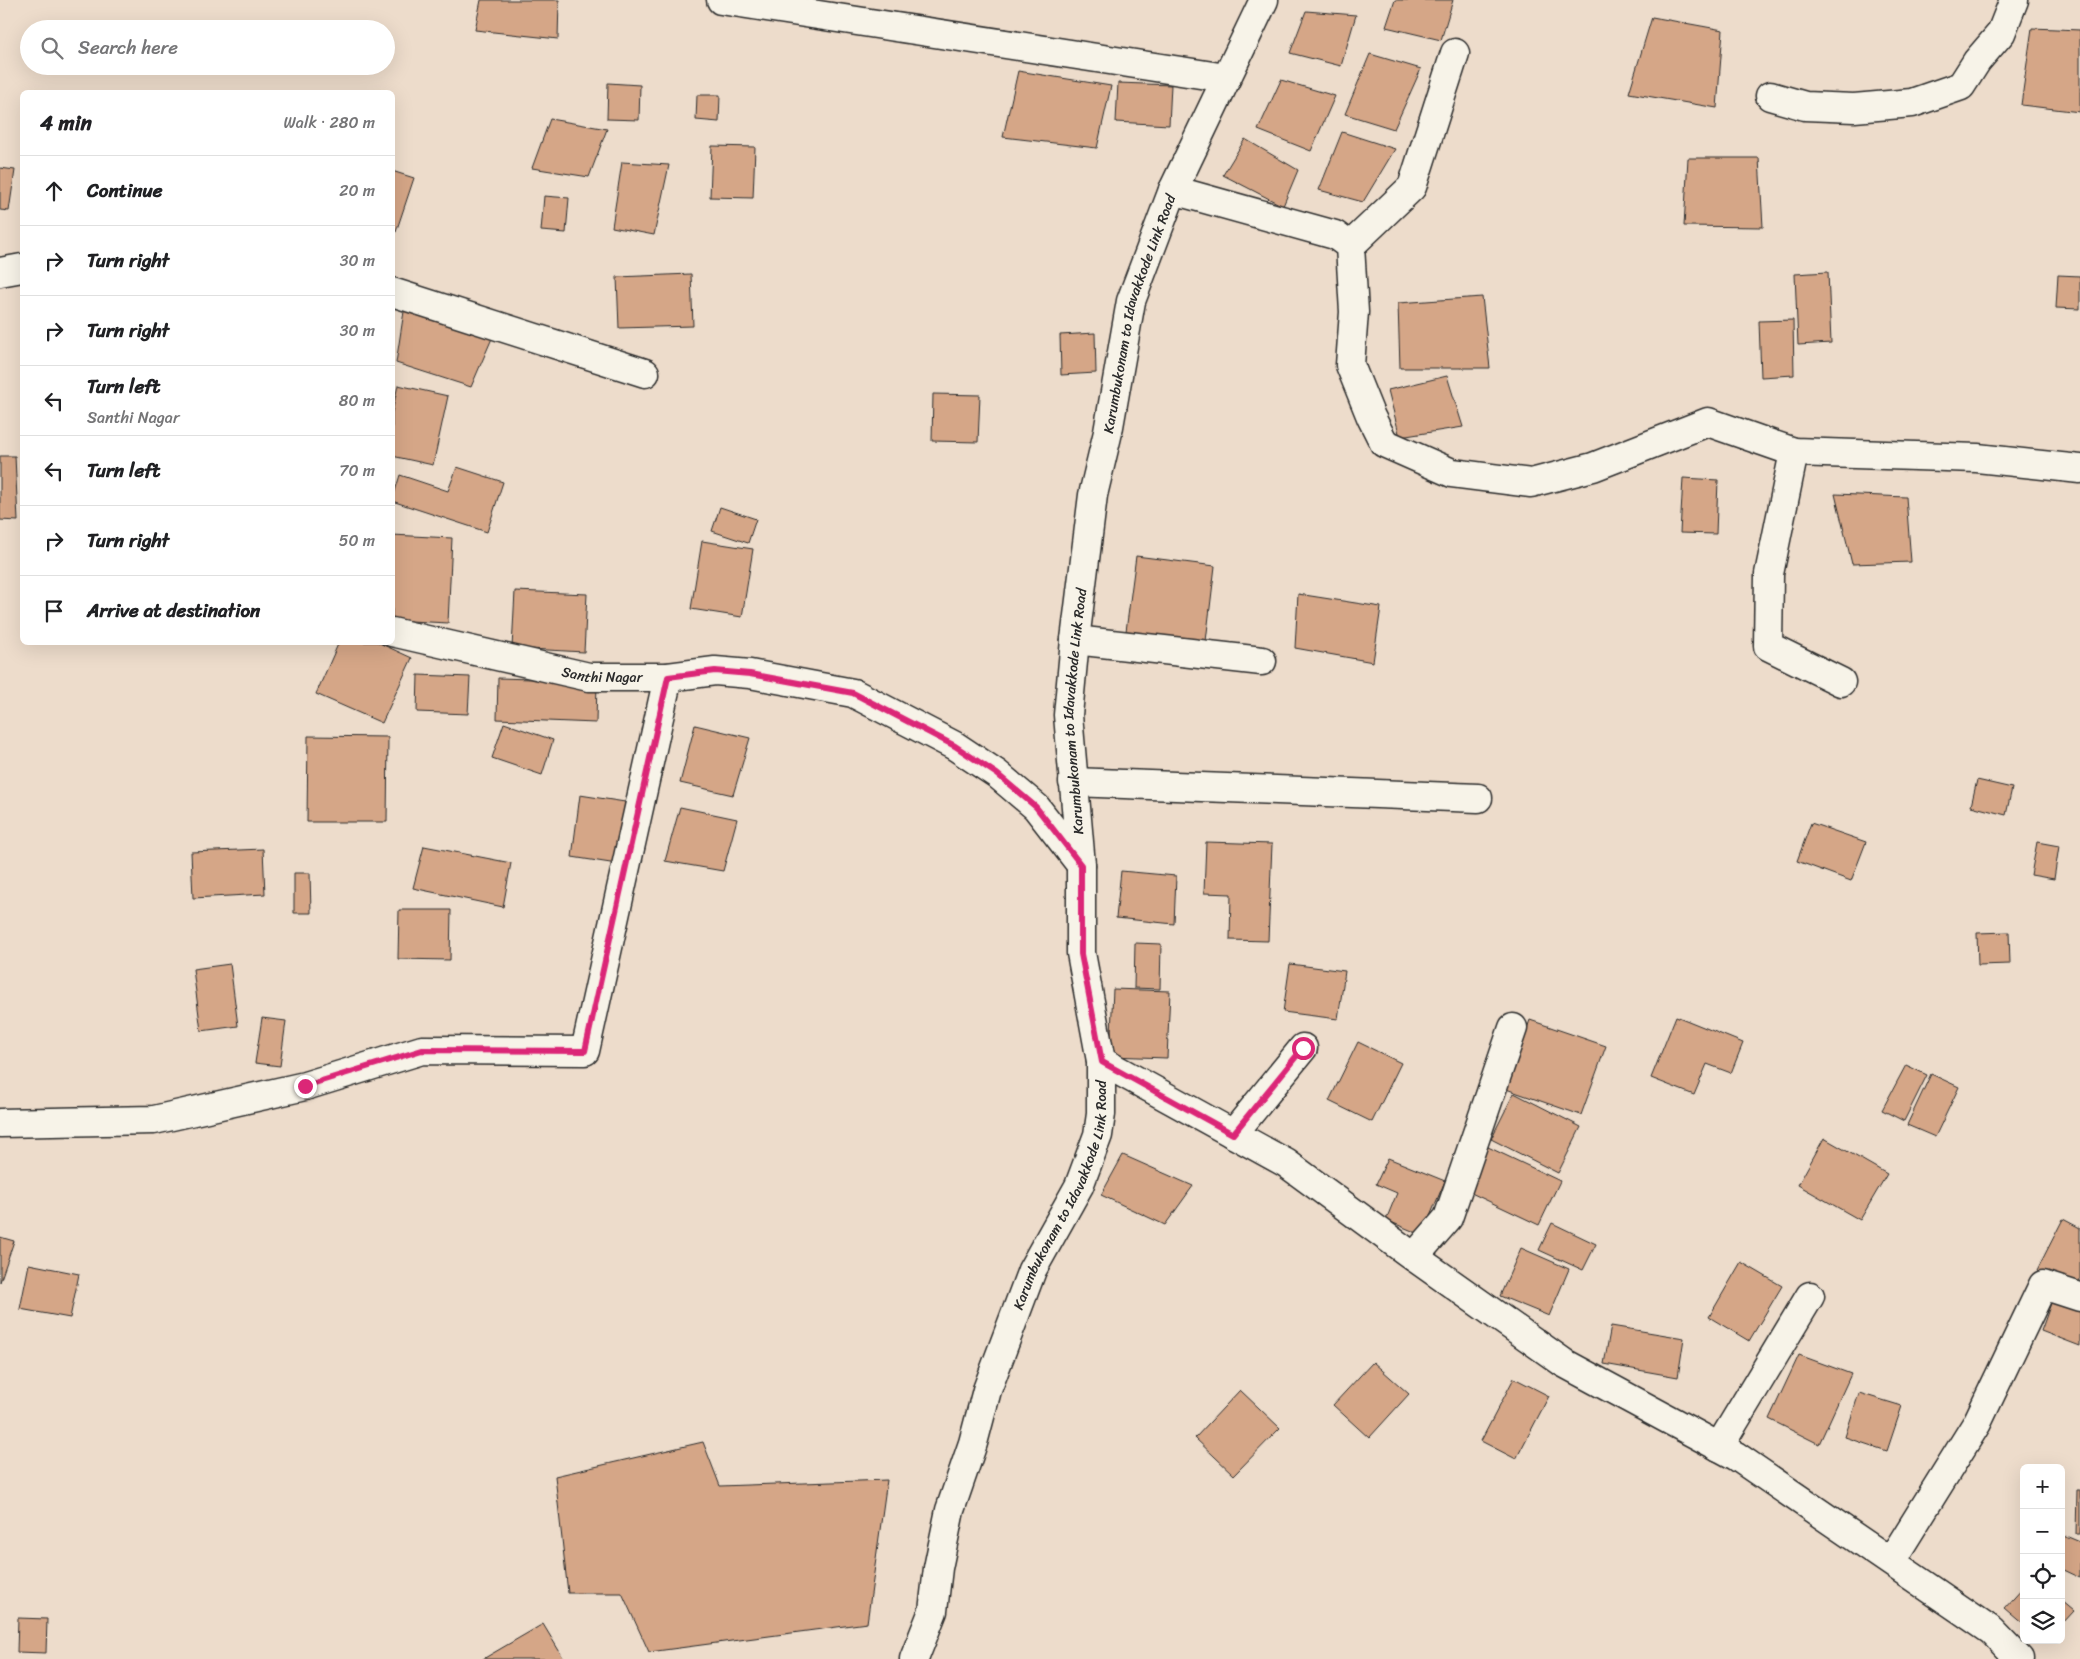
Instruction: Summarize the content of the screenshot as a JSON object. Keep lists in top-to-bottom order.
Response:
{
  "streets": {
    "street": ["Karumbukonam to Idavakkode Link Road", "Santhi Nagar"]
  },
  "crossings": [
    ["Karumbukonam to Idavakkode Link Road", "Santhi Nagar"]
  ],
  "page": {
    "search": "Search here",
    "heading": ["4 min", "Walk · 280 m"],
    "list": [
      ["Continue", "20 m"],
      ["Turn right", "30 m"],
      ["Turn right", "30 m"],
      ["Turn left", "Santhi Nagar", "80 m"],
      ["Turn left", "70 m"],
      ["Turn right", "50 m"],
      "Arrive at destination"
    ],
    "map_buttons": ["+", "−"]
  }
}
